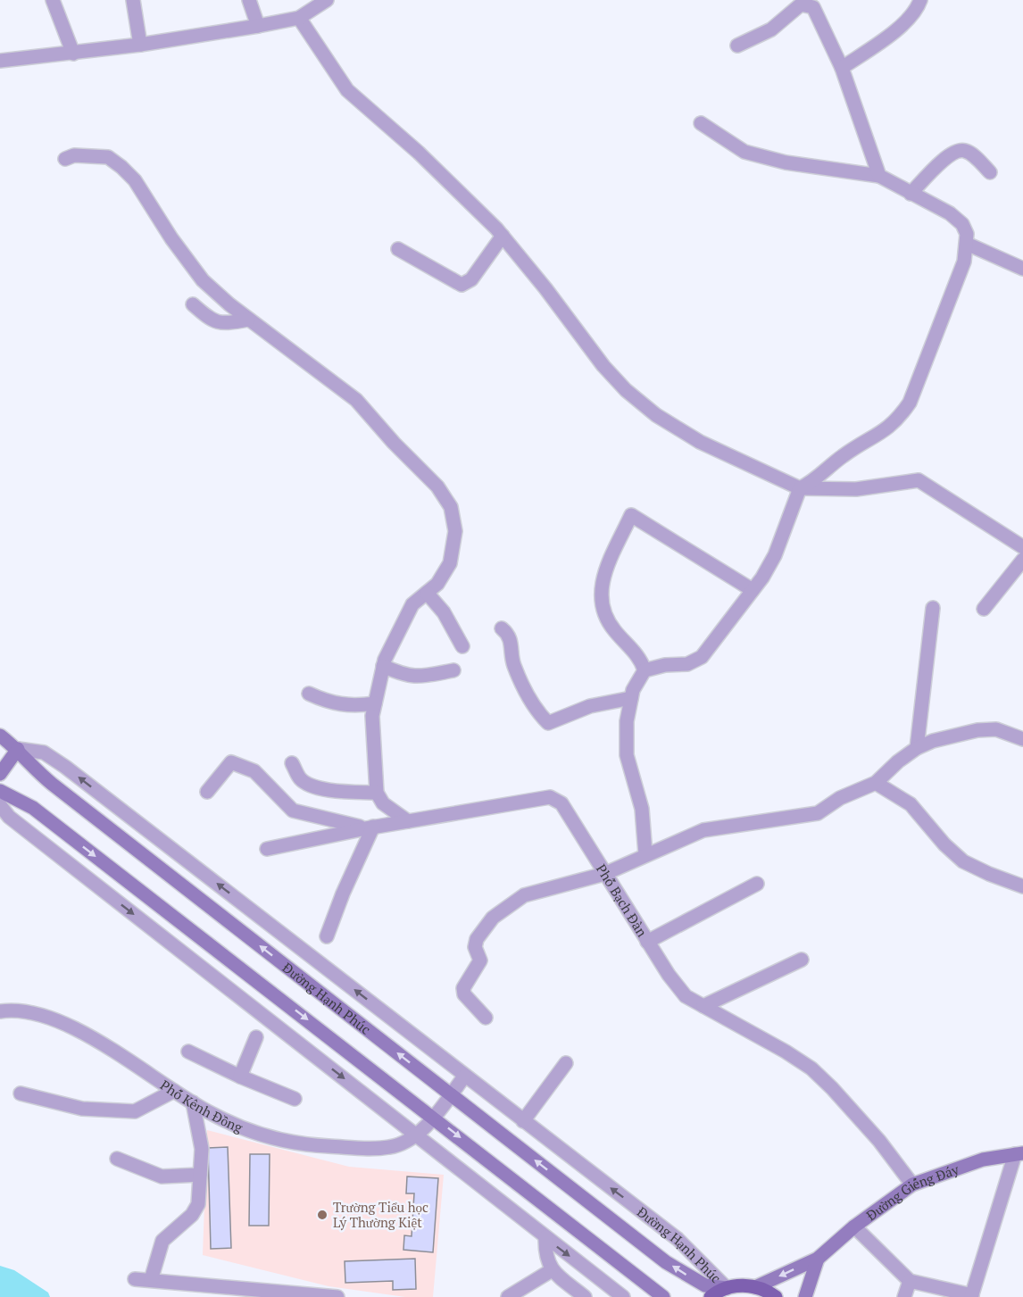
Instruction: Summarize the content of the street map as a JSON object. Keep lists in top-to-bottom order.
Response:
{
  "streets": {
    "main road": ["Đường Hạnh Phúc", "Đường Giếng Đáy"],
    "street": ["Phố Bạch Đàn", "Phố Kênh Đồng"]
  },
  "crossings": [
    ["Phố Bạch Đàn", "Đường Giếng Đáy"],
    ["Đường Hạnh Phúc", "Phố Kênh Đồng"]
  ],
  "places": ["Trường Tiểu học Lý Thường Kiệt"]
}
